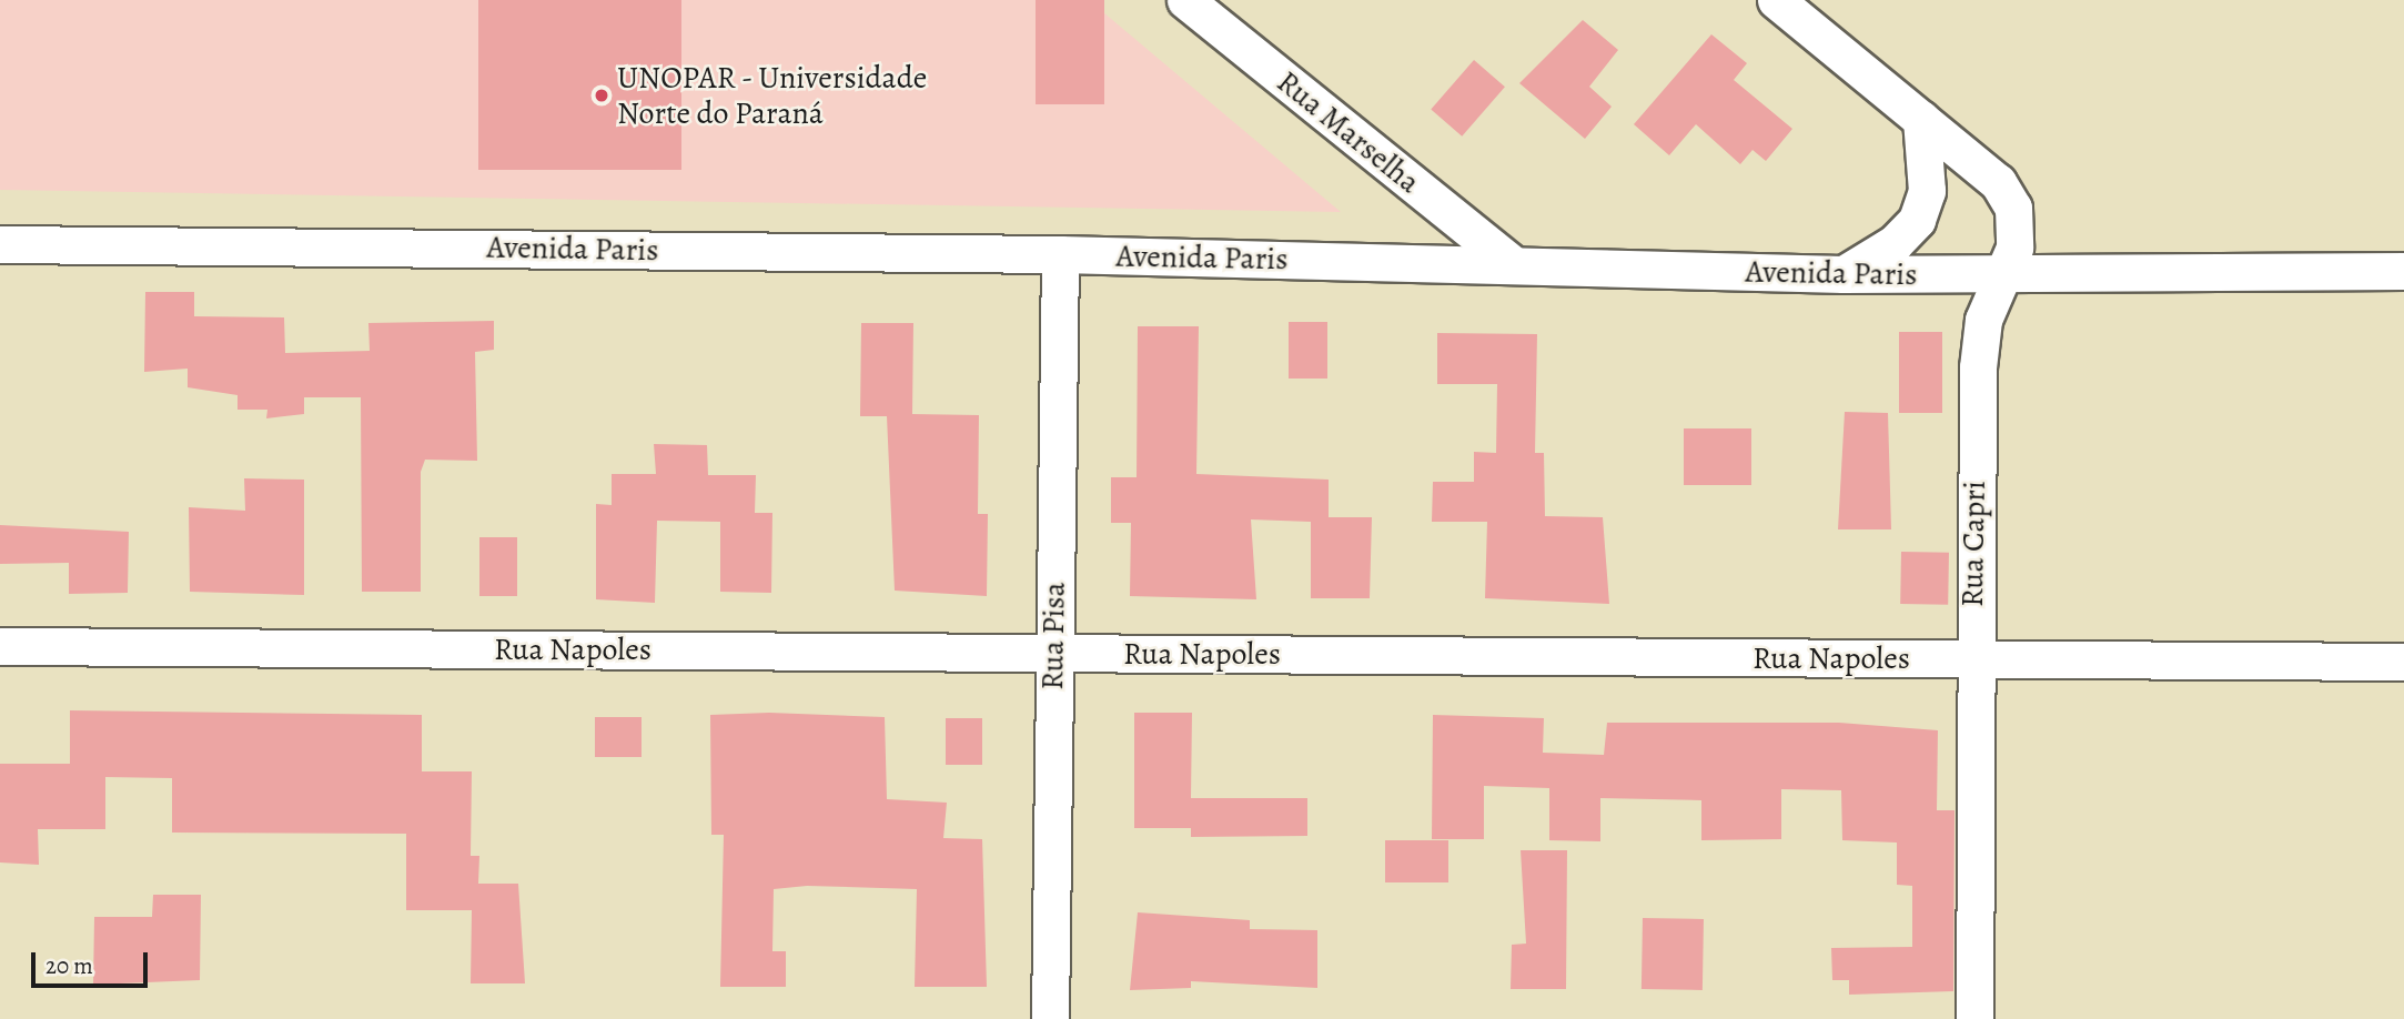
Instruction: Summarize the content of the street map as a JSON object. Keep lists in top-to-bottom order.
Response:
{
  "streets": {
    "street": [
      "Rua Marselha",
      "Avenida Paris",
      "Rua Capri",
      "Rua Pisa",
      "Rua Napoles"
    ]
  },
  "crossings": [
    ["Rua Marselha", "Avenida Paris"],
    ["Avenida Paris", "Rua Capri"],
    ["Avenida Paris", "Rua Pisa"],
    ["Rua Capri", "Rua Napoles"],
    ["Rua Pisa", "Rua Napoles"]
  ],
  "places": ["UNOPAR - Universidade Norte do Paraná"],
  "scale_bar": "20 m"
}
